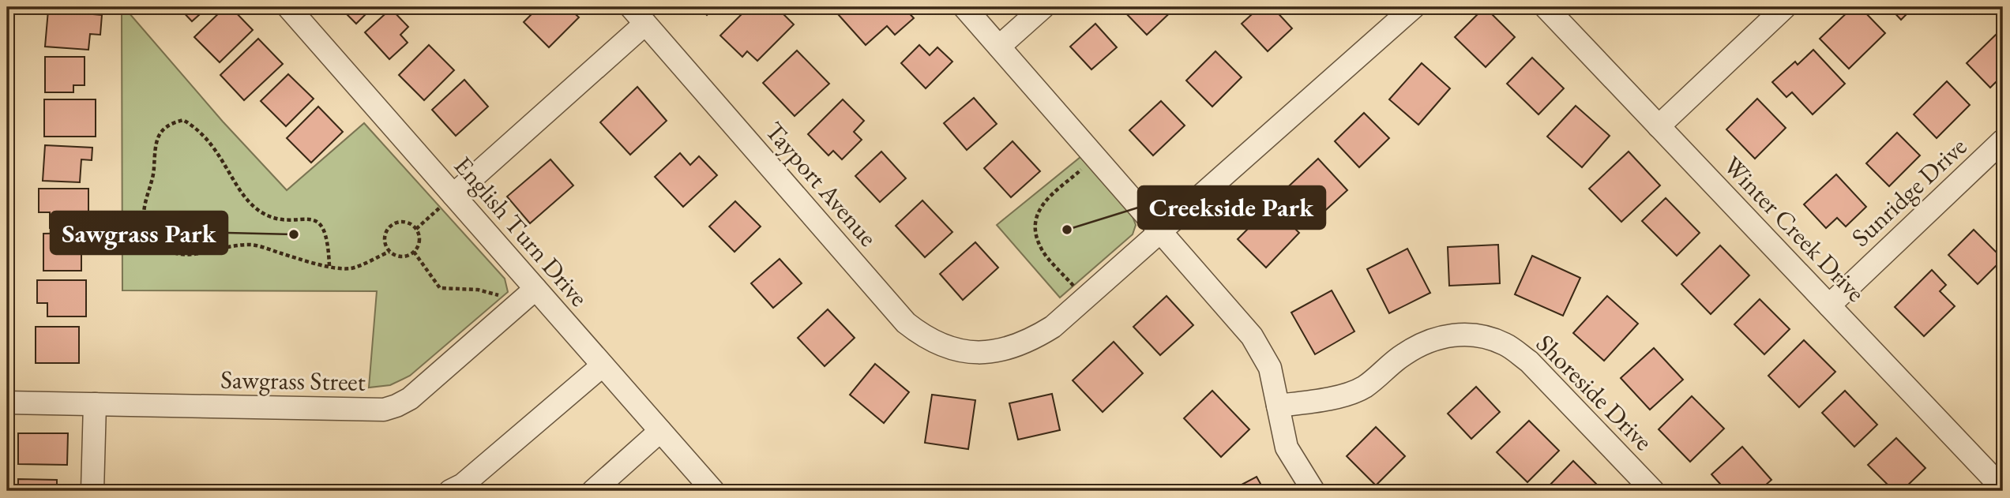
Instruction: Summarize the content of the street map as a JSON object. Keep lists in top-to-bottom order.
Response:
{
  "streets": {
    "street": [
      "Tayport Avenue",
      "Sunridge Drive",
      "Winter Creek Drive",
      "English Turn Drive",
      "Sawgrass Street",
      "Shoreside Drive"
    ]
  },
  "crossings": [
    ["Sunridge Drive", "Winter Creek Drive"],
    ["English Turn Drive", "Sawgrass Street"]
  ],
  "places": ["Creekside Park", "Sawgrass Park"]
}
